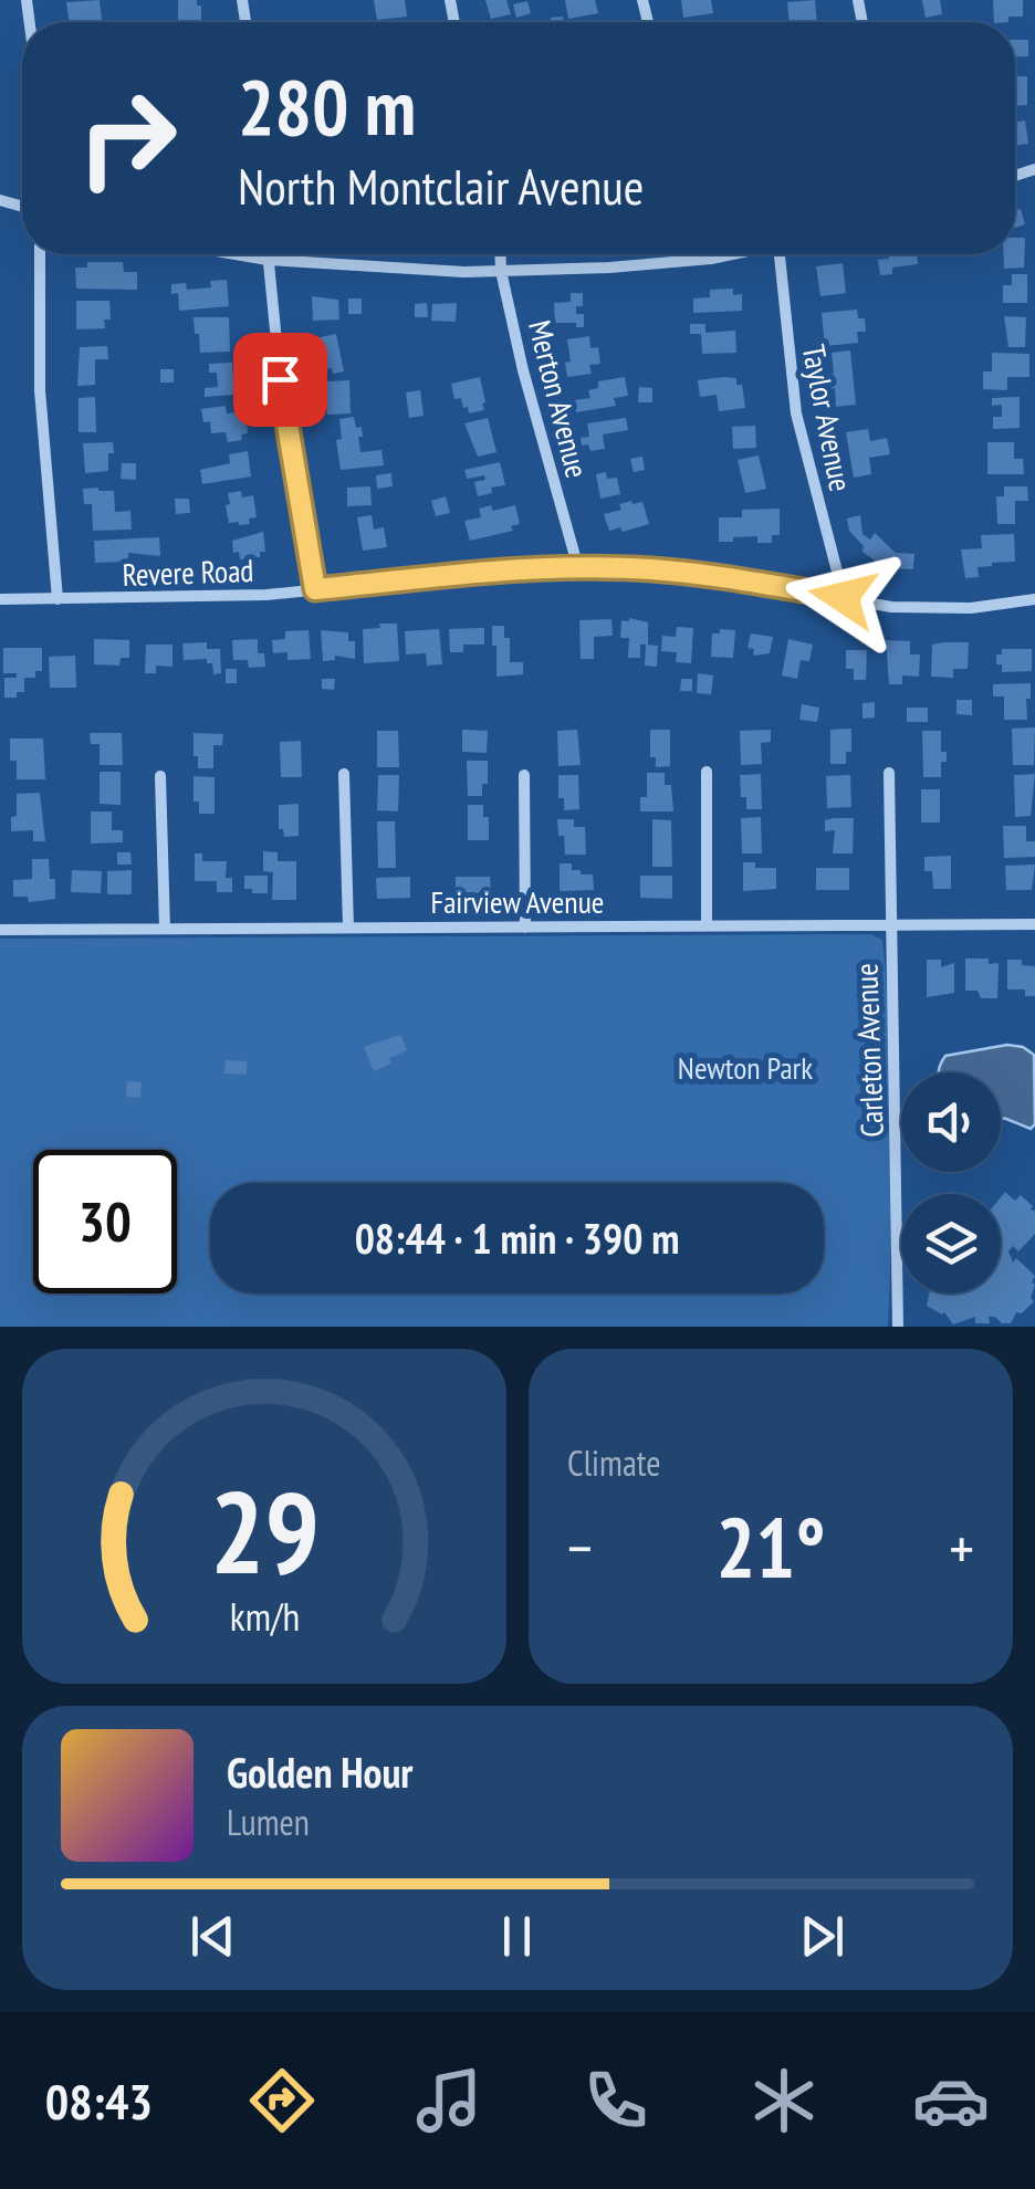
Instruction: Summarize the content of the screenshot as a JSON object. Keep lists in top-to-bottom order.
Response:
{
  "streets": {
    "street": [
      "Merton Avenue",
      "Taylor Avenue",
      "Revere Road",
      "Fairview Avenue",
      "Carleton Avenue"
    ]
  },
  "crossings": [
    ["Merton Avenue", "Revere Road"],
    ["Taylor Avenue", "Revere Road"],
    ["Fairview Avenue", "Carleton Avenue"]
  ],
  "parks": ["Newton Park"],
  "page": {
    "turn": ["280 m", "North Montclair Avenue"],
    "limit": "30",
    "trip": "08:44 · 1 min · 390 m",
    "tile": "Climate",
    "heat": ["−", "21°", "+"],
    "song": ["Golden Hour", "Lumen"],
    "tabs": "08:43",
    "gauge": ["29", "km/h"]
  }
}
